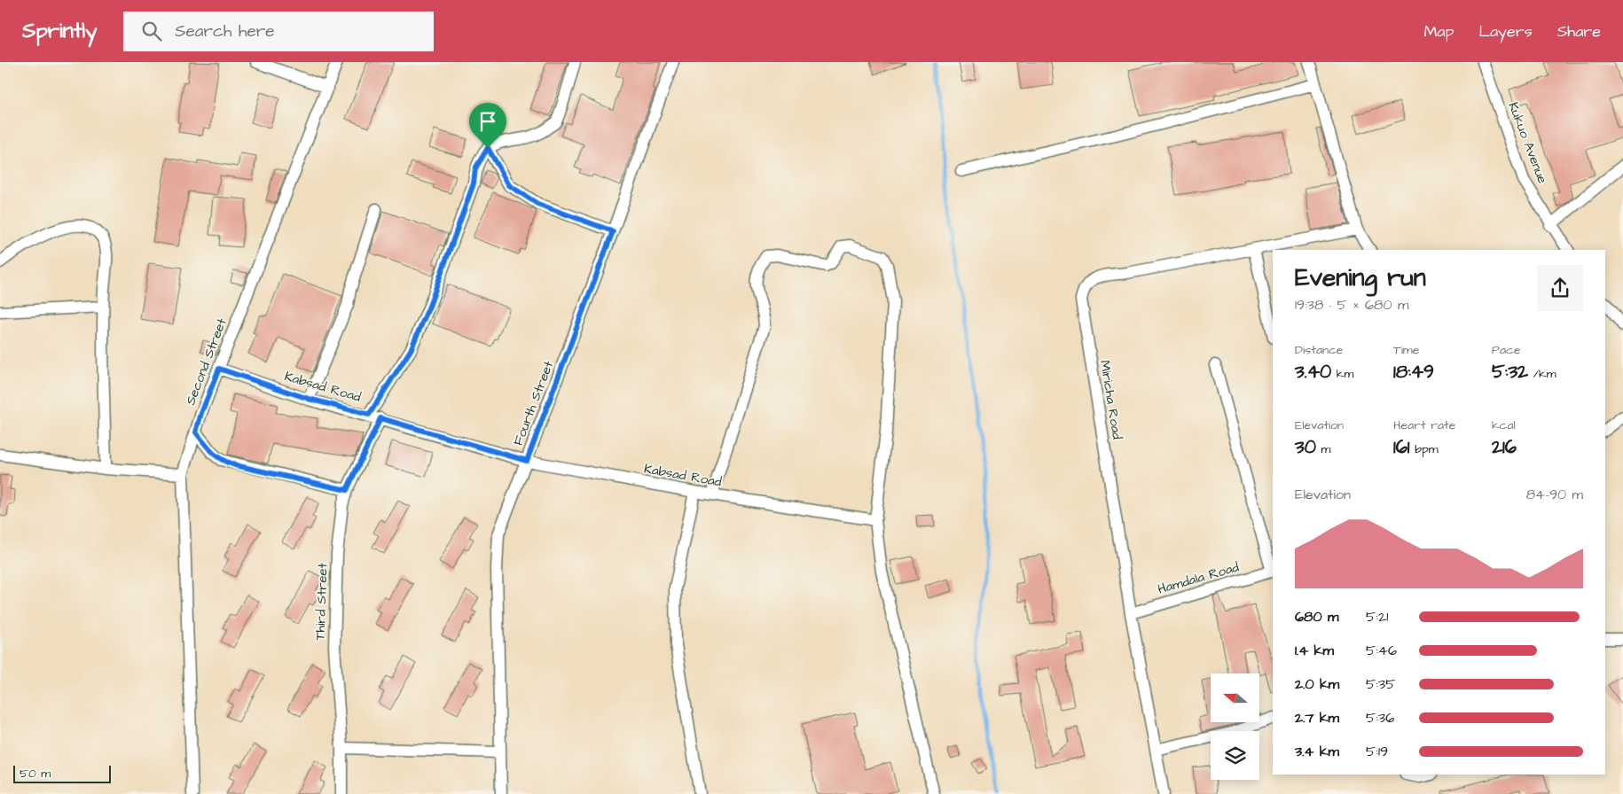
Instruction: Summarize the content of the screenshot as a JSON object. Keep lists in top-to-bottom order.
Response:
{
  "streets": {
    "street": [
      "Kukuo Avenue",
      "Second Street",
      "Kabsad Road",
      "Miricha Road",
      "Fourth Street",
      "Hamdala Road",
      "Third Street"
    ]
  },
  "crossings": [
    ["Second Street", "Kabsad Road"],
    ["Kabsad Road", "Fourth Street"],
    ["Kabsad Road", "Third Street"],
    ["Miricha Road", "Hamdala Road"]
  ],
  "scale_bar": "50 m",
  "north": "left",
  "page": {
    "header": "Sprintly",
    "search": "Search here",
    "nav": ["Map", "Layers", "Share"],
    "heading": ["Evening run", "19:38 · 5 × 680 m"],
    "stats": [
      ["Distance", "3.40 km"],
      ["Time", "18:49"],
      ["Pace", "5:32 /km"],
      ["Elevation", "30 m"],
      ["Heart rate", "161 bpm"],
      ["kcal", "216"]
    ],
    "chart": ["Elevation", "84–90 m"],
    "list": [
      {
        "name": "680 m",
        "note": "5:21"
      },
      {
        "name": "1.4 km",
        "note": "5:46"
      },
      {
        "name": "2.0 km",
        "note": "5:35"
      },
      {
        "name": "2.7 km",
        "note": "5:36"
      },
      {
        "name": "3.4 km",
        "note": "5:19"
      }
    ],
    "scale": "50 m"
  }
}
